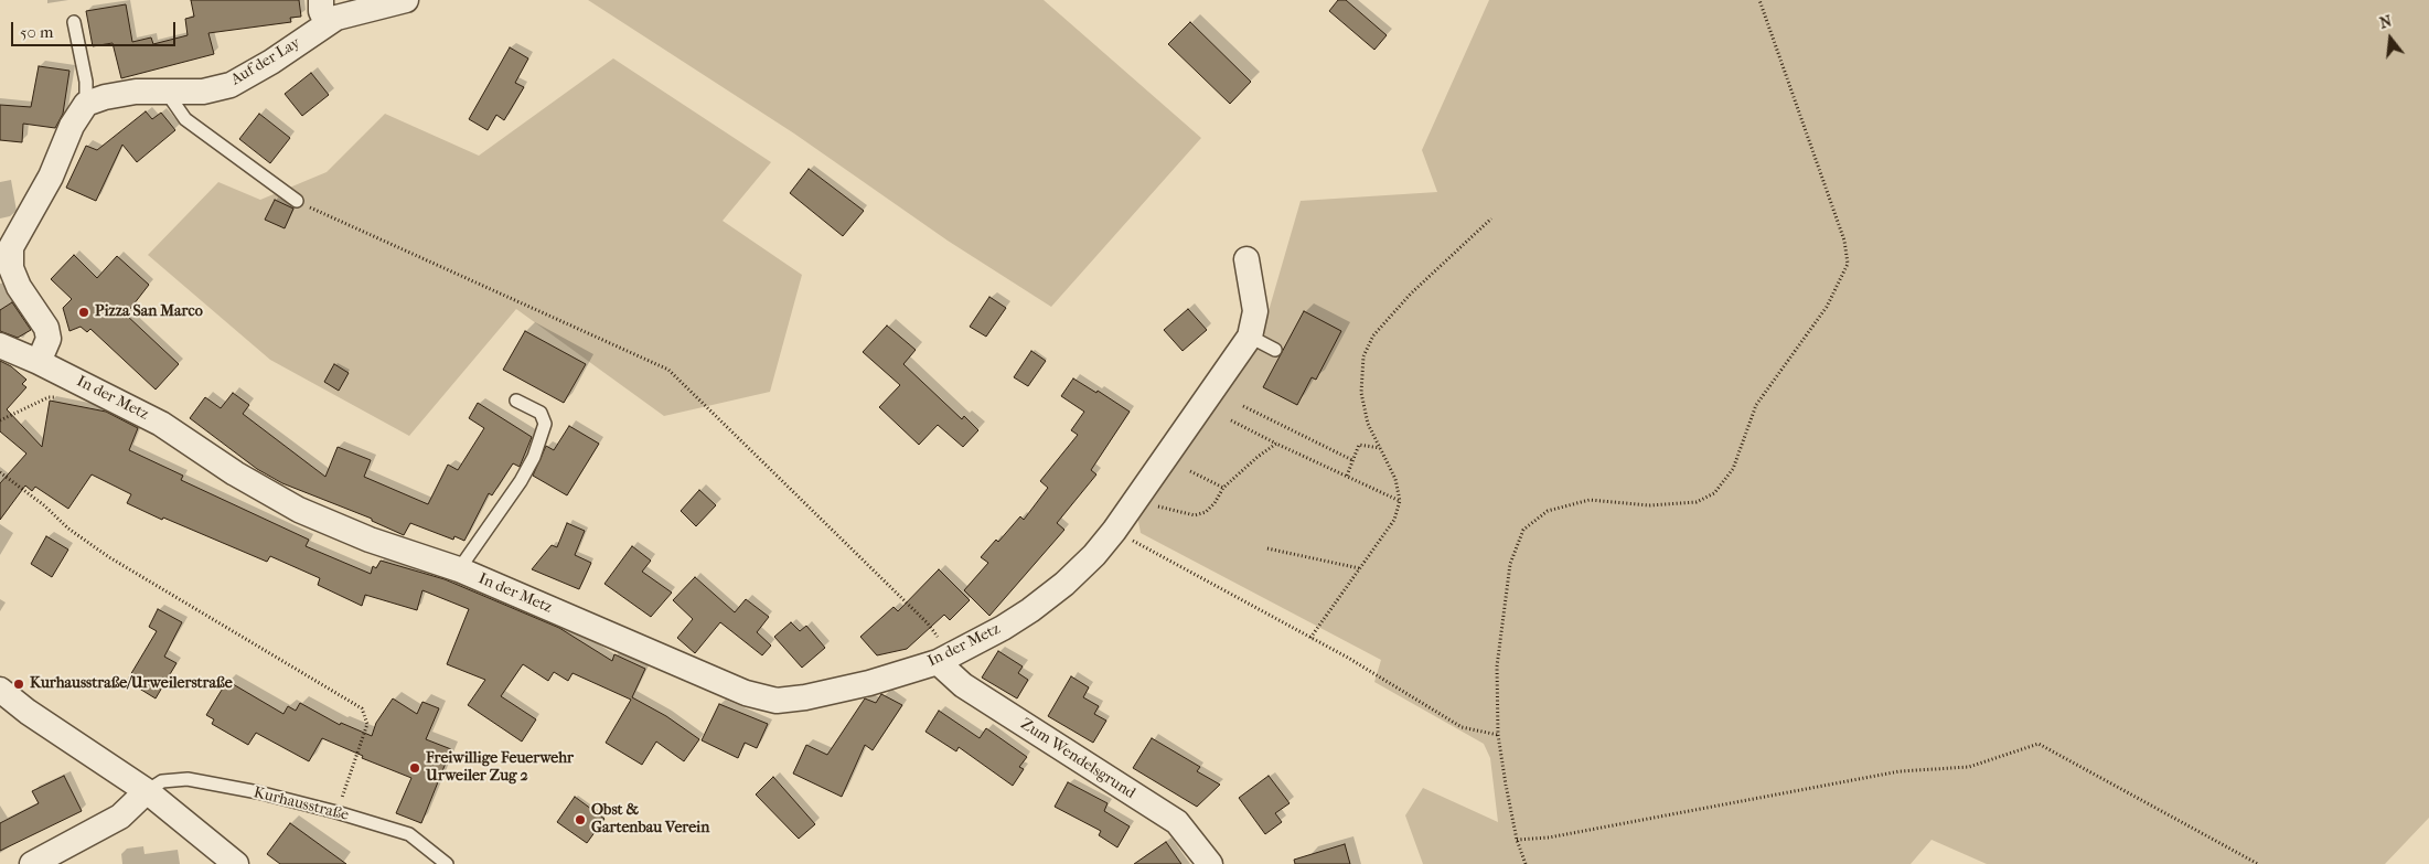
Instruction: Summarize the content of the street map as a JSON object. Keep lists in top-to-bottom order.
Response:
{
  "streets": {
    "street": ["Auf der Lay", "In der Metz", "Zum Wendelsgrund"],
    "lane": ["Kurhausstraße"]
  },
  "crossings": [
    ["In der Metz", "Zum Wendelsgrund"]
  ],
  "places": [
    "Pizza San Marco",
    "Kurhausstraße/Urweilerstraße",
    "Freiwillige Feuerwehr Urweiler Zug 2",
    "Obst & Gartenbau Verein"
  ],
  "scale_bar": "50 m",
  "north": "top"
}
